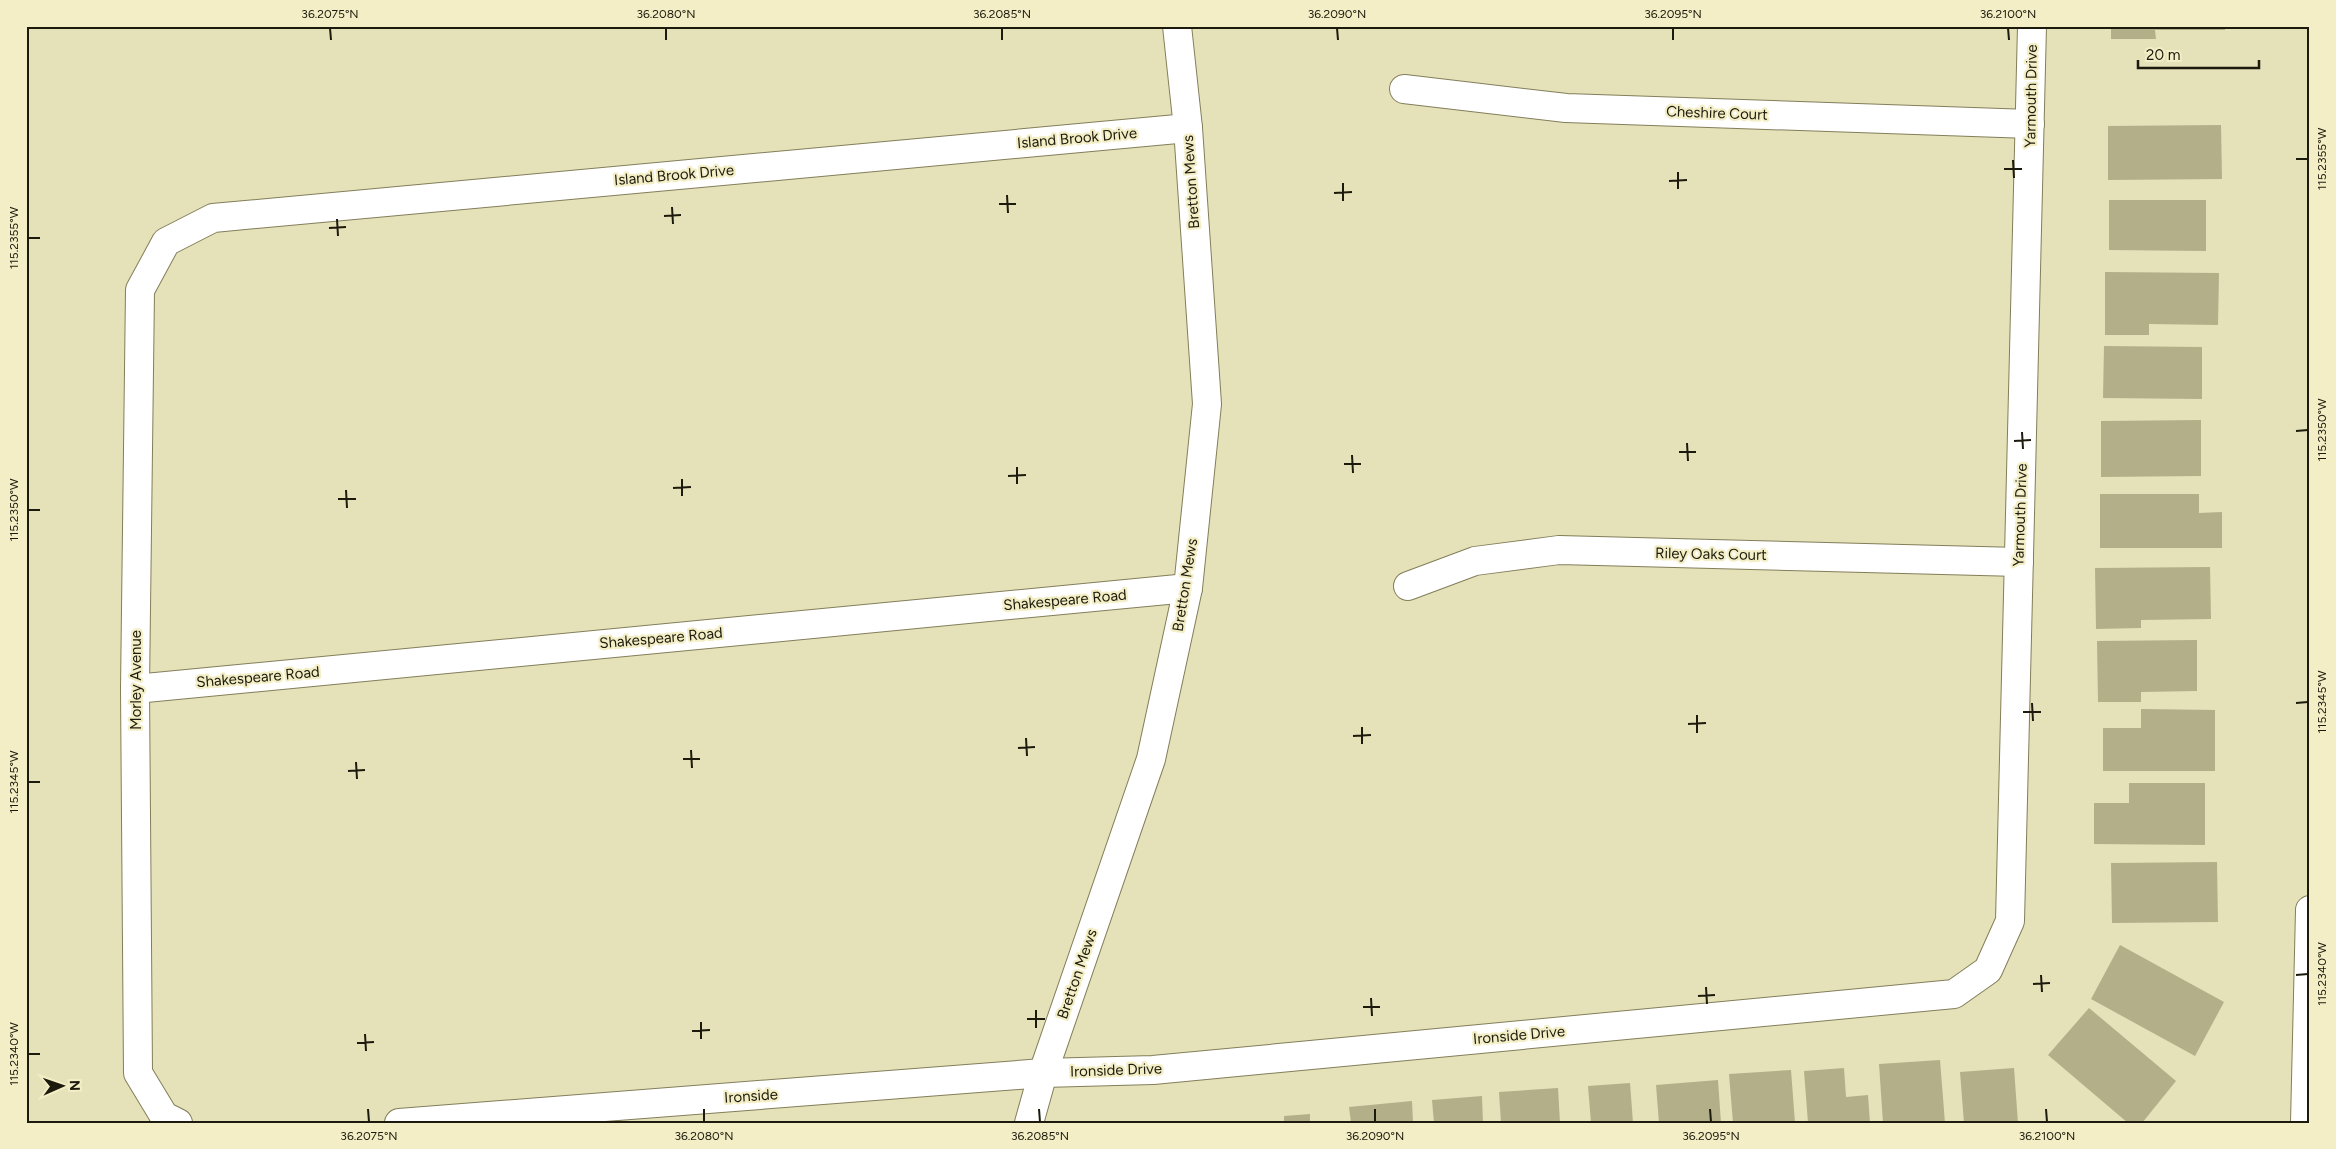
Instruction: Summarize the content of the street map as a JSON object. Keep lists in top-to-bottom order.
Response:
{
  "streets": {
    "street": [
      "Yarmouth Drive",
      "Cheshire Court",
      "Island Brook Drive",
      "Bretton Mews",
      "Riley Oaks Court",
      "Shakespeare Road",
      "Morley Avenue",
      "Ironside Drive",
      "Ironside"
    ]
  },
  "crossings": [
    ["Yarmouth Drive", "Cheshire Court"],
    ["Yarmouth Drive", "Riley Oaks Court"],
    ["Yarmouth Drive", "Ironside Drive"],
    ["Island Brook Drive", "Bretton Mews"],
    ["Island Brook Drive", "Morley Avenue"],
    ["Bretton Mews", "Shakespeare Road"],
    ["Bretton Mews", "Ironside Drive"],
    ["Bretton Mews", "Ironside"],
    ["Shakespeare Road", "Morley Avenue"],
    ["Ironside Drive", "Ironside"]
  ],
  "scale_bar": "20 m",
  "north": "right",
  "coordinates": [
    "36.2075°N",
    "36.2080°N",
    "36.2085°N",
    "36.2090°N",
    "36.2095°N",
    "36.2100°N",
    "115.2355°W",
    "115.2350°W",
    "115.2345°W",
    "115.2340°W"
  ]
}
